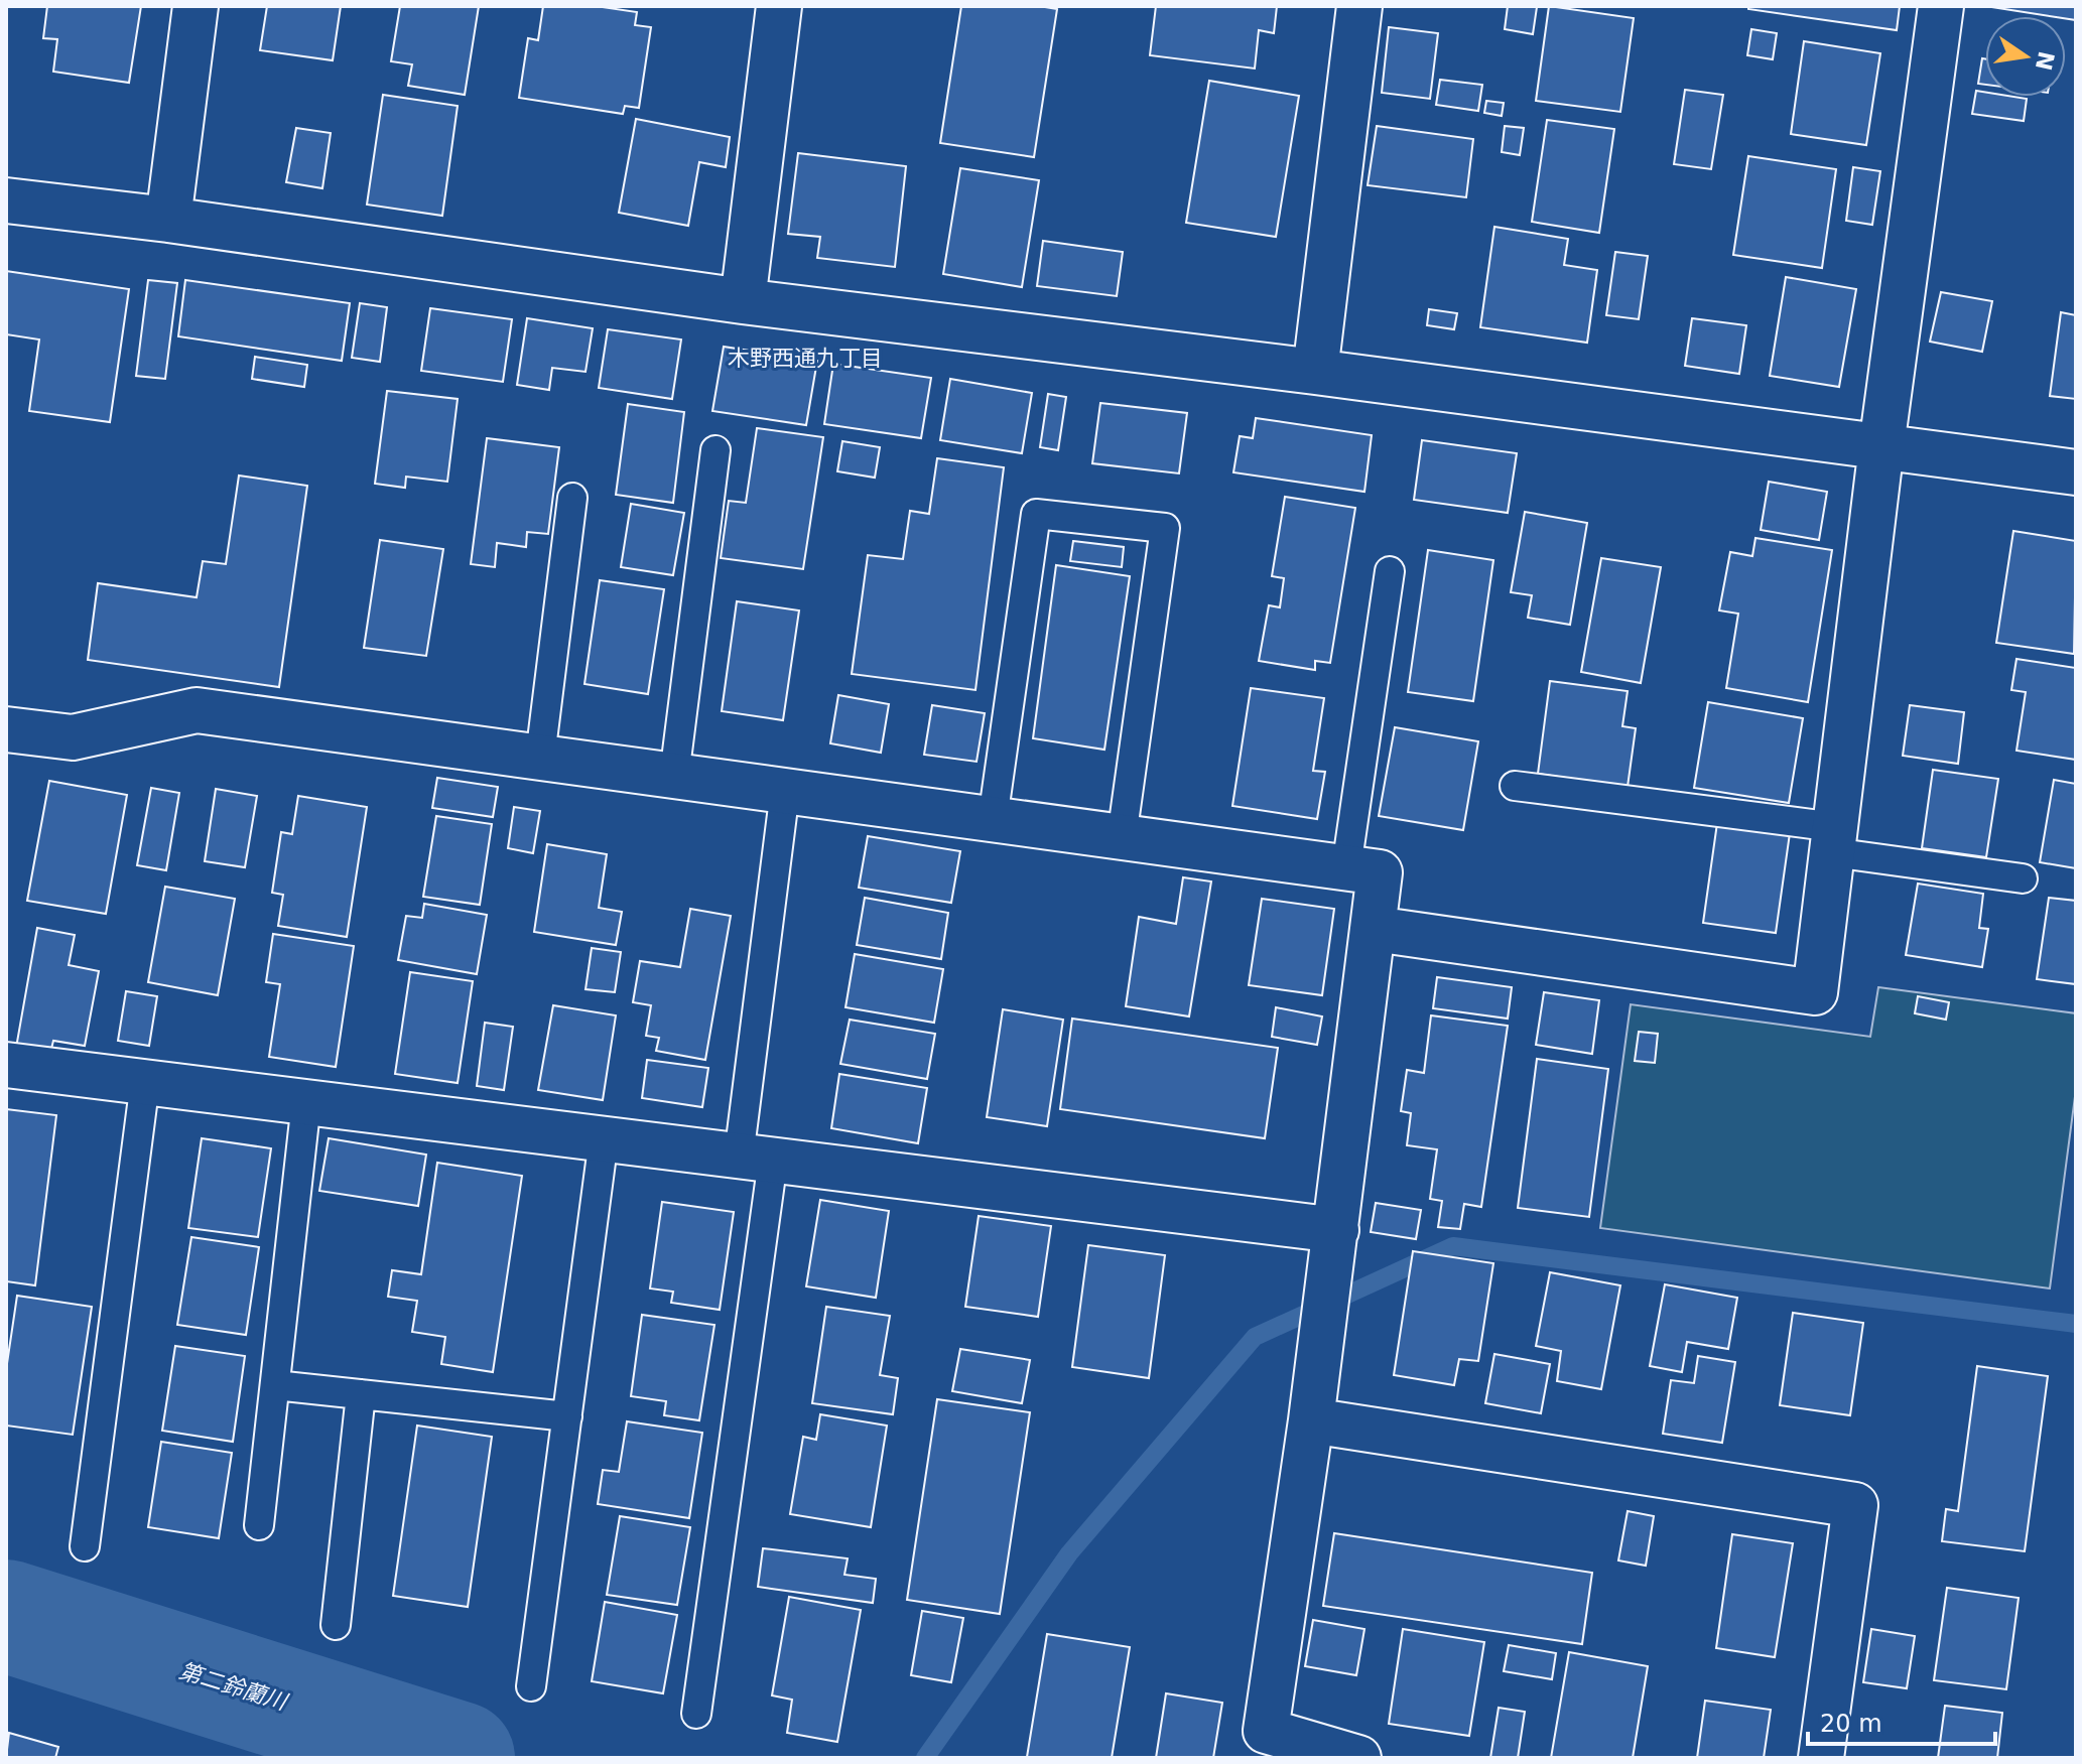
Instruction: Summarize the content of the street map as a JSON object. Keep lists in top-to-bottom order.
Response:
{
  "districts": ["木野西通九丁目"],
  "water": ["第二鈴蘭川"],
  "scale_bar": "20 m",
  "north": "right"
}
